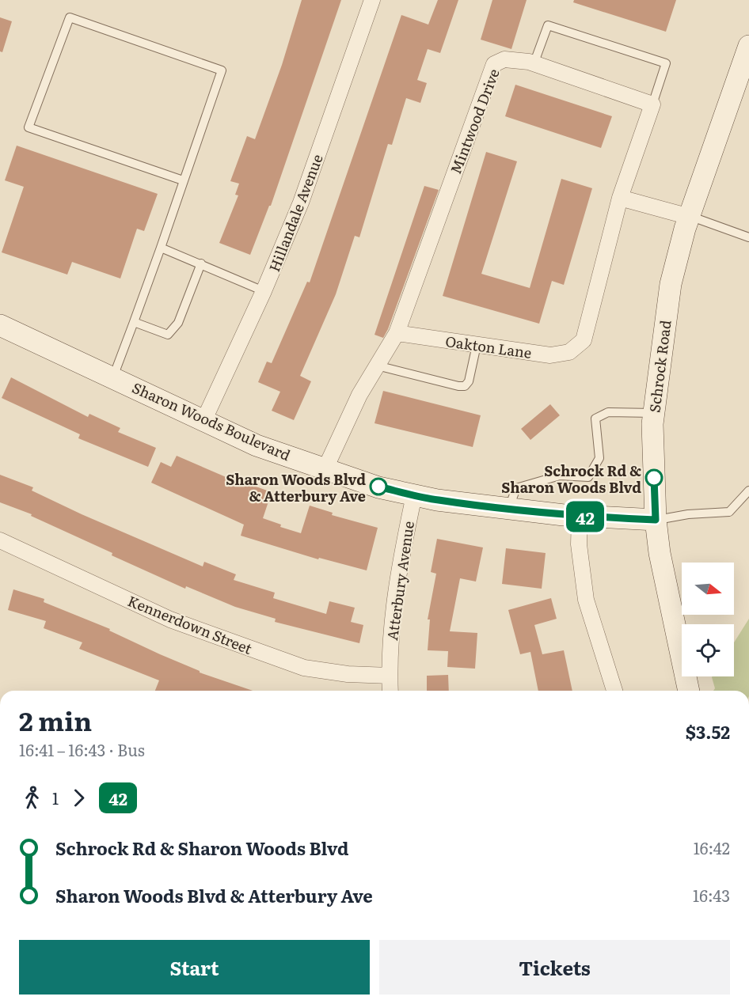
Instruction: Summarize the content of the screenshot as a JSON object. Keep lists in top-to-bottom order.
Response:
{
  "streets": {
    "street": [
      "Mintwood Drive",
      "Hillandale Avenue",
      "Oakton Lane",
      "Schrock Road",
      "Sharon Woods Boulevard",
      "Atterbury Avenue",
      "Kennerdown Street"
    ]
  },
  "crossings": [
    ["Mintwood Drive", "Oakton Lane"],
    ["Hillandale Avenue", "Sharon Woods Boulevard"],
    ["Schrock Road", "Sharon Woods Boulevard"],
    ["Sharon Woods Boulevard", "Atterbury Avenue"],
    ["Atterbury Avenue", "Kennerdown Street"]
  ],
  "places": ["Schrock Rd & Sharon Woods Blvd", "Sharon Woods Blvd & Atterbury Ave"],
  "lines": ["bus line 42"],
  "north": "right",
  "page": {
    "on_map": "42",
    "heading": ["2 min", "16:41 – 16:43 · Bus", "$3.52"],
    "legs": ["1", "42"],
    "list": [
      {
        "name": "Schrock Rd & Sharon Woods Blvd",
        "value": "16:42"
      },
      {
        "name": "Sharon Woods Blvd & Atterbury Ave",
        "value": "16:43"
      }
    ],
    "buttons": ["Start", "Tickets"]
  }
}
